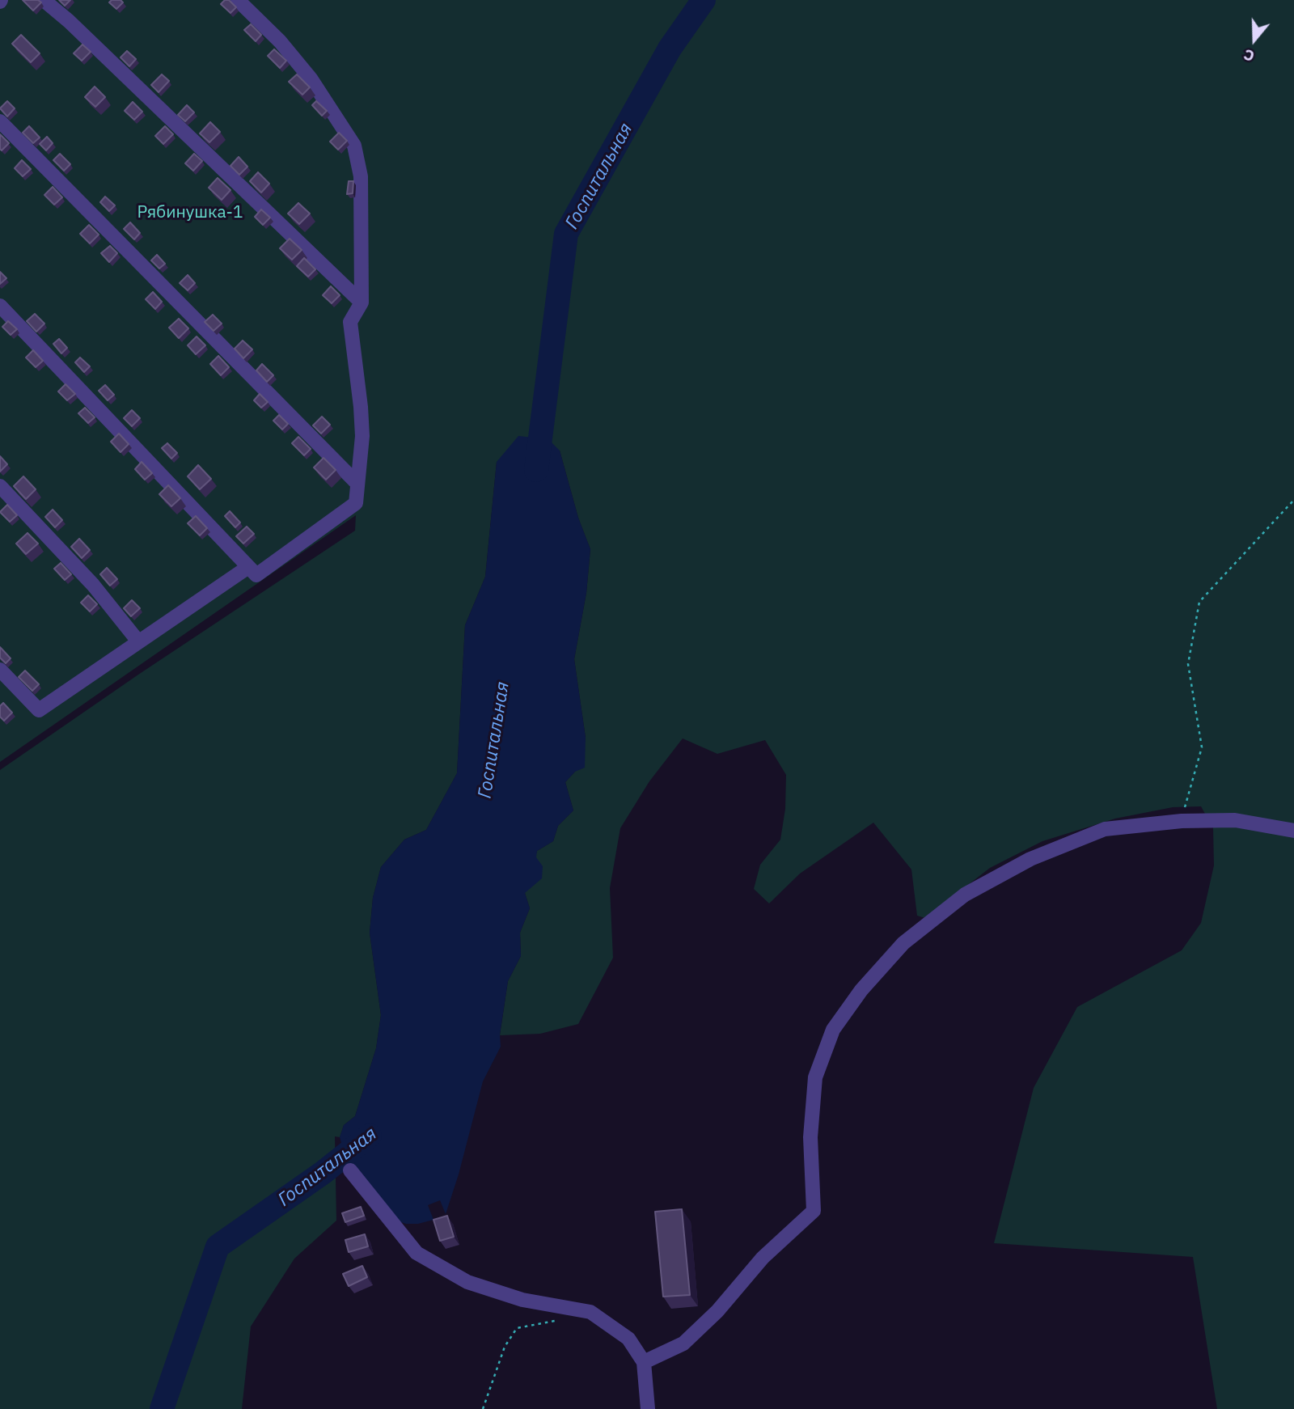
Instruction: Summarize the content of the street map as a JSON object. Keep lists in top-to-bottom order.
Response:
{
  "water": ["Госпитальная"],
  "parks": ["Рябинушка-1"],
  "north": "bottom"
}
